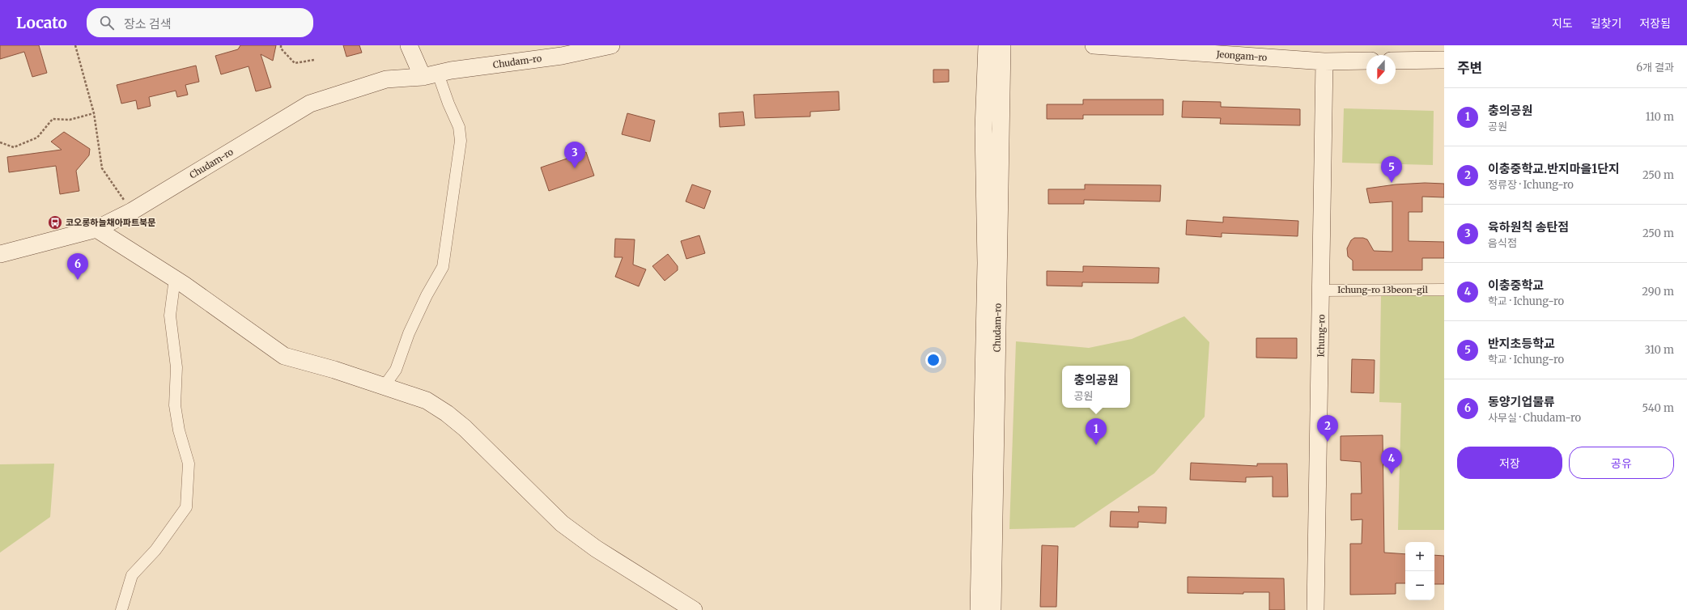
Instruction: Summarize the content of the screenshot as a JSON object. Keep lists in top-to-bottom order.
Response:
{
  "streets": {
    "street": [
      "Jeongam-ro",
      "Chudam-ro",
      "Ichung-ro 13beon-gil",
      "Ichung-ro"
    ]
  },
  "crossings": [
    ["Jeongam-ro", "Ichung-ro"],
    ["Ichung-ro 13beon-gil", "Ichung-ro"]
  ],
  "places": {
    "bus stop": ["코오롱하늘채아파트북문"]
  },
  "north": "bottom",
  "page": {
    "header": "Locato",
    "search": "장소 검색",
    "nav": ["지도", "길찾기", "저장됨"],
    "heading": ["주변", "6개 결과"],
    "list": [
      {
        "mark": "1",
        "name": "충의공원",
        "note": "공원",
        "value": "110 m"
      },
      {
        "mark": "2",
        "name": "이충중학교.반지마을1단지",
        "note": "정류장 · Ichung-ro",
        "value": "250 m"
      },
      {
        "mark": "3",
        "name": "육하원칙 송탄점",
        "note": "음식점",
        "value": "250 m"
      },
      {
        "mark": "4",
        "name": "이충중학교",
        "note": "학교 · Ichung-ro",
        "value": "290 m"
      },
      {
        "mark": "5",
        "name": "반지초등학교",
        "note": "학교 · Ichung-ro",
        "value": "310 m"
      },
      {
        "mark": "6",
        "name": "동양기업물류",
        "note": "사무실 · Chudam-ro",
        "value": "540 m"
      }
    ],
    "pins": [
      "3",
      "5",
      "6",
      "2",
      "1",
      "4"
    ],
    "popup": ["충의공원", "공원"],
    "buttons": ["저장", "공유"],
    "map_buttons": ["+", "−"]
  }
}
